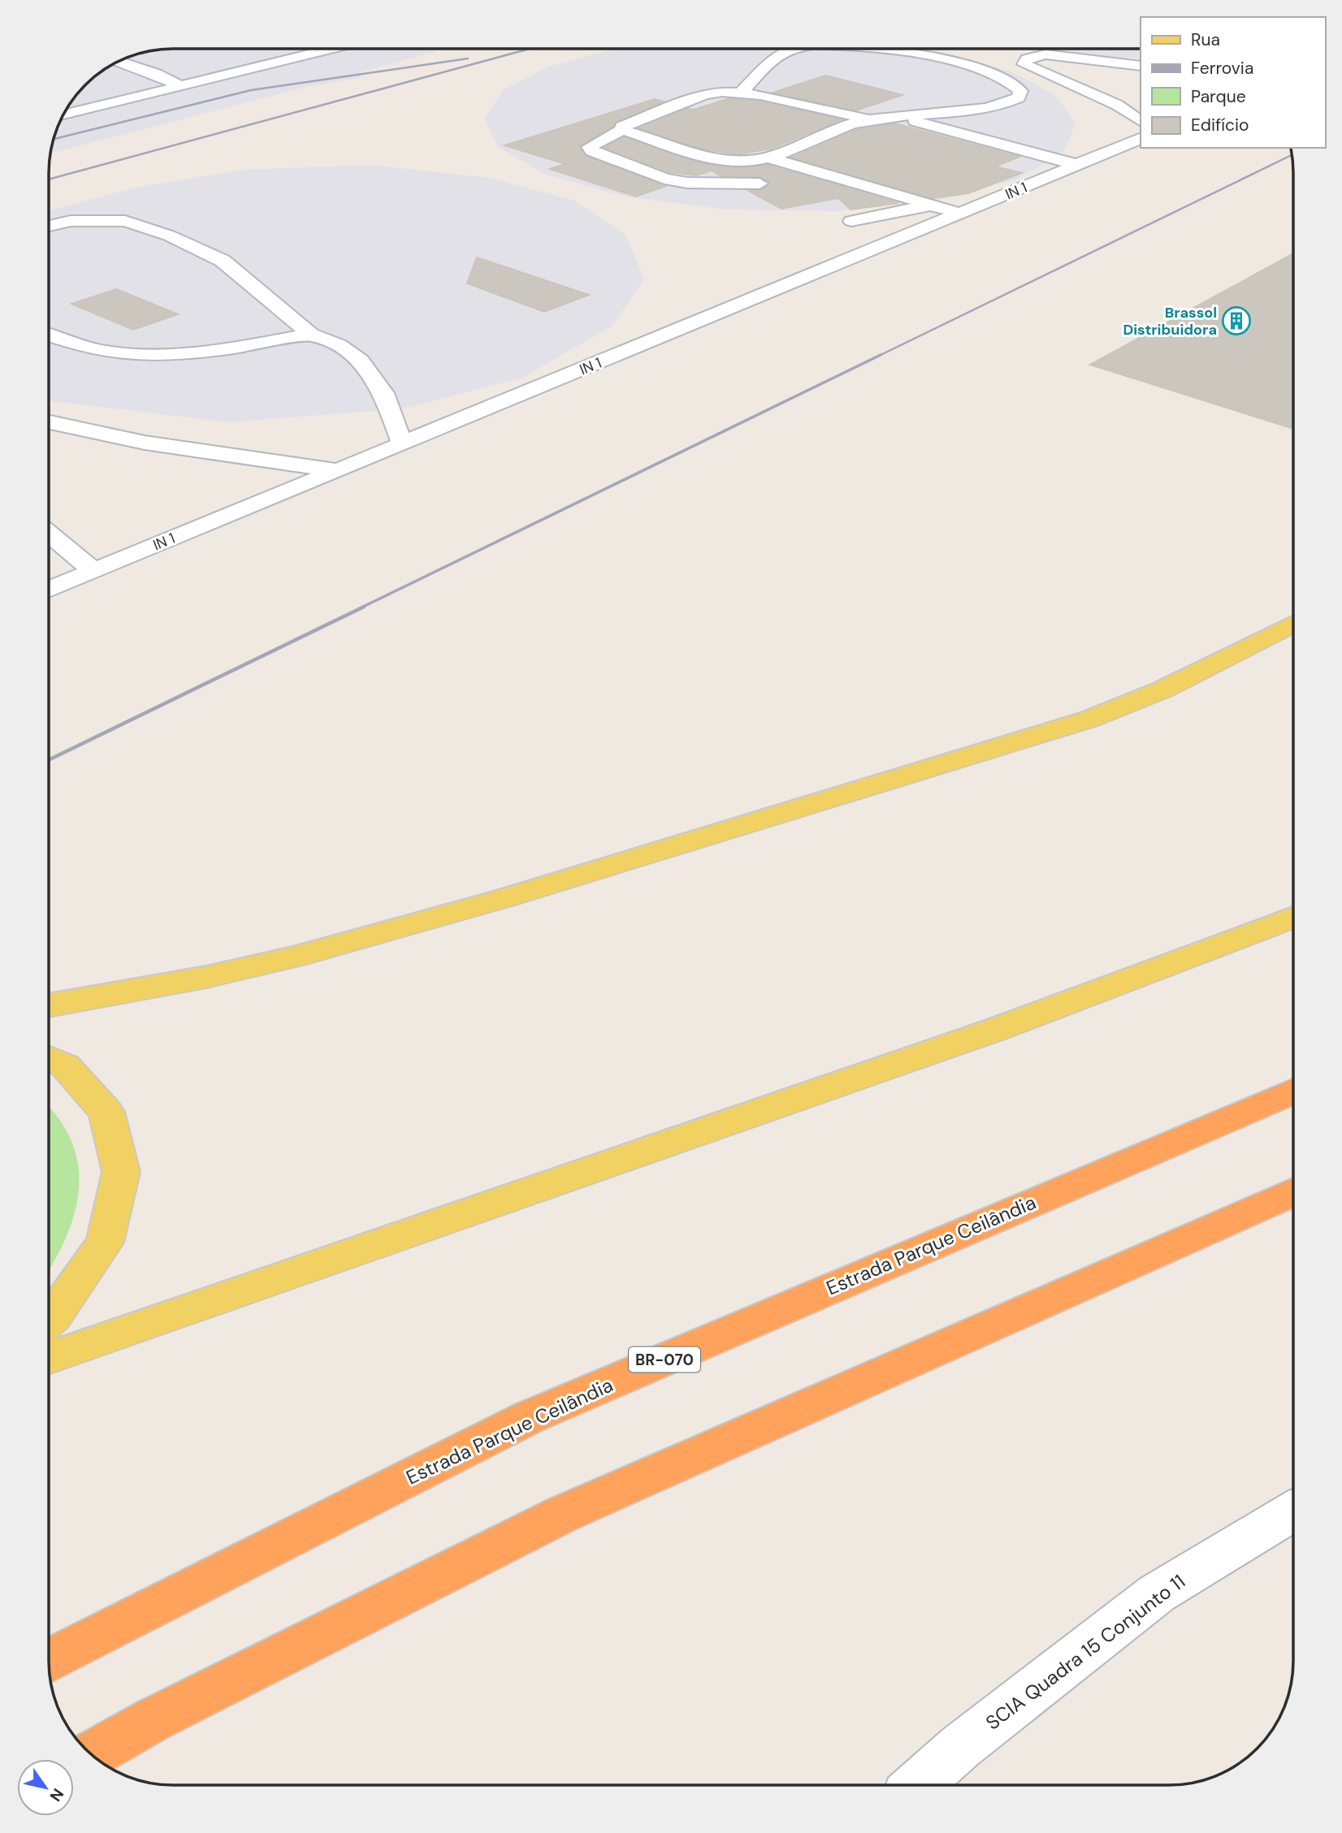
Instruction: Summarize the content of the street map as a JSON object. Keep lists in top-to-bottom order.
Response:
{
  "streets": {
    "highway": ["Estrada Parque Ceilândia", "BR-070"],
    "street": ["IN 1", "SCIA Quadra 15 Conjunto 11"]
  },
  "places": {
    "building": ["Brassol Distribuidora"]
  },
  "legend": [
    "Rua",
    "Ferrovia",
    "Parque",
    "Edifício"
  ],
  "north": "bottom right"
}
